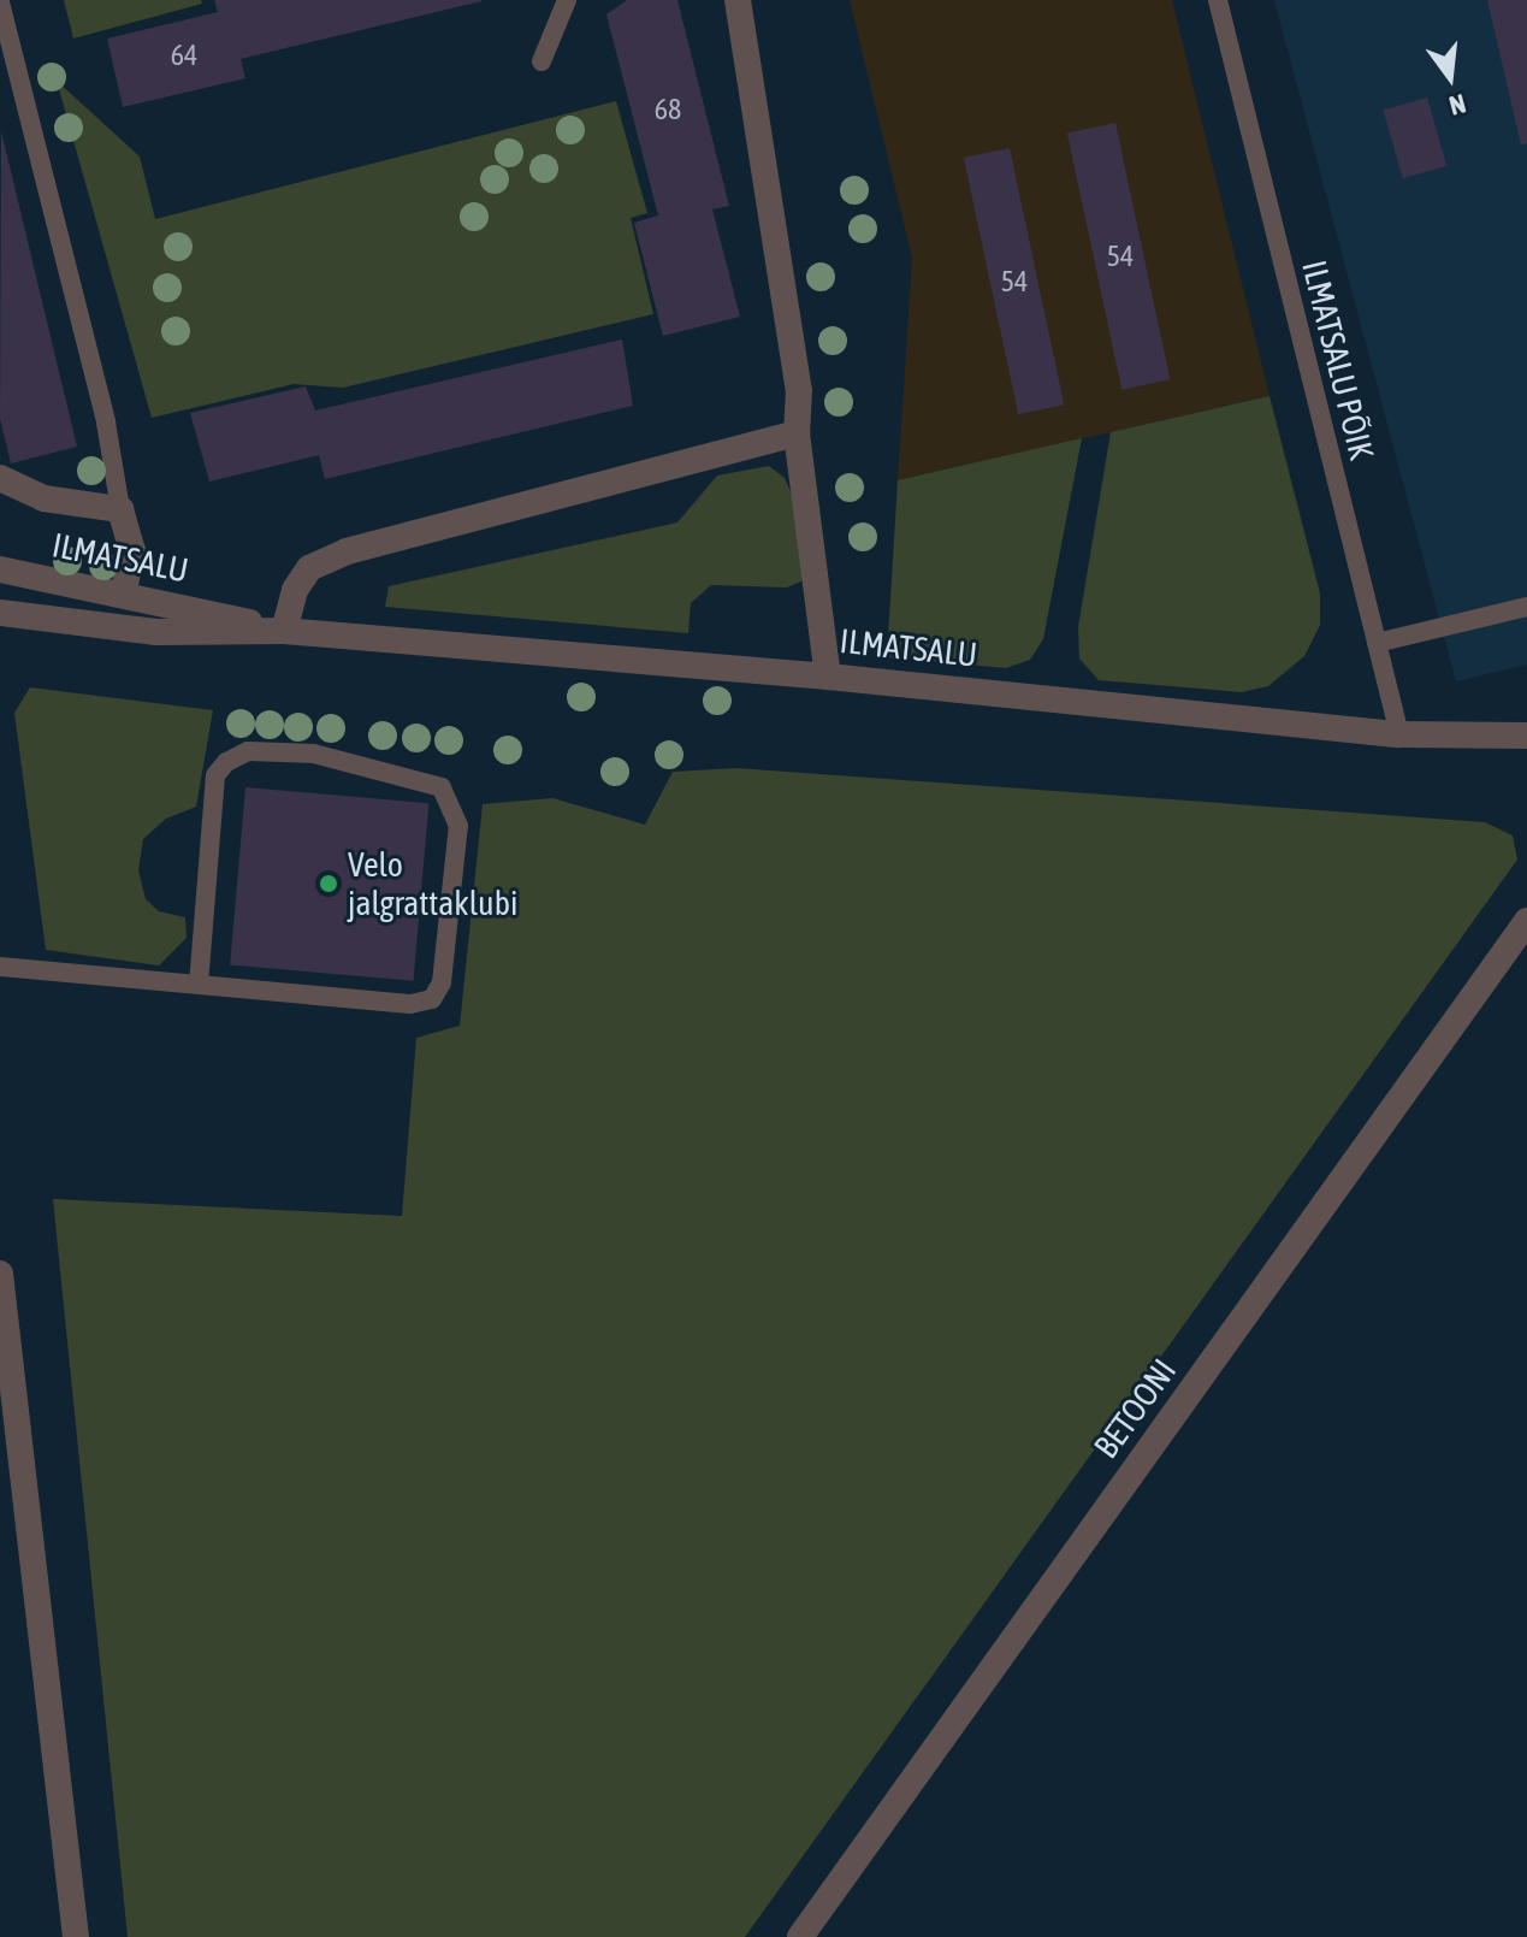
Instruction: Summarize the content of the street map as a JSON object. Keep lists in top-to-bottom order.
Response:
{
  "streets": {
    "street": ["ILMATSALU", "BETOONI"],
    "lane": ["ILMATSALU PÕIK"]
  },
  "crossings": [
    ["ILMATSALU PÕIK", "ILMATSALU"]
  ],
  "places": ["Velo jalgrattaklubi"],
  "house_numbers": [
    "64",
    "68",
    "54",
    "54"
  ],
  "north": "bottom"
}
